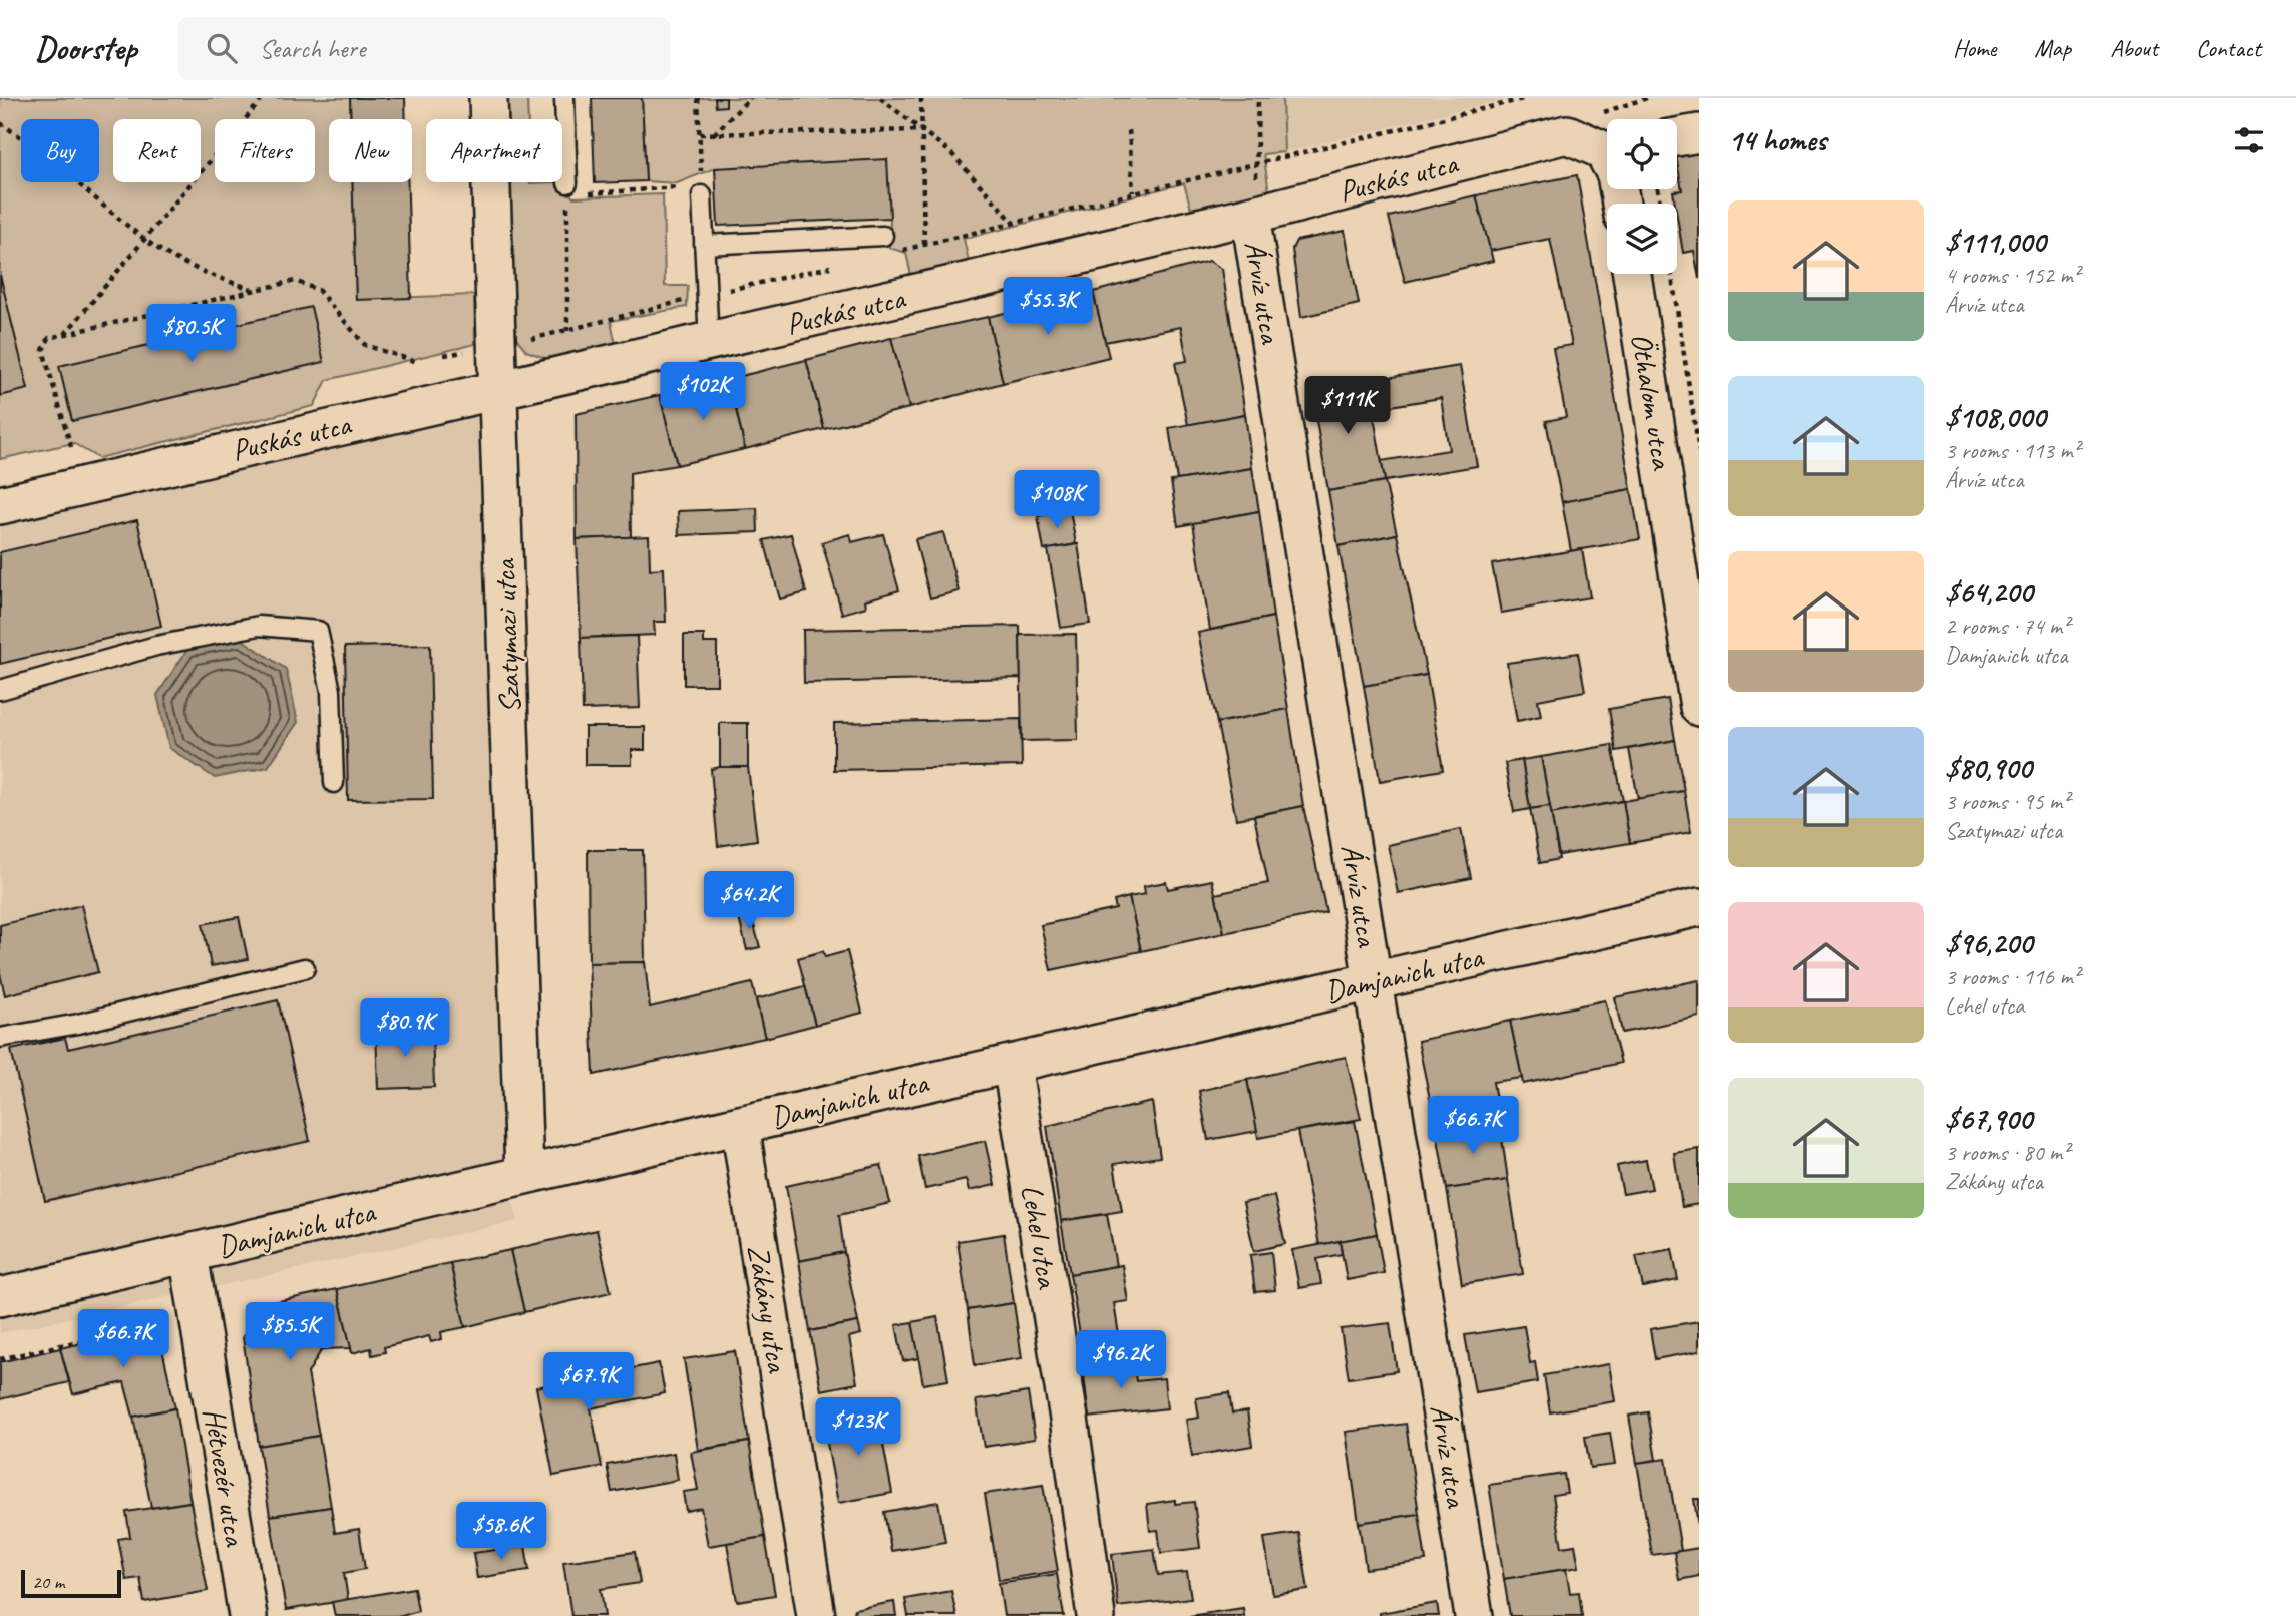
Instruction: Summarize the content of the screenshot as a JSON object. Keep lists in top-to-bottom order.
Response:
{
  "streets": {
    "street": [
      "Puskás utca",
      "Árvíz utca",
      "Öthalom utca",
      "Szatymazi utca",
      "Damjanich utca",
      "Lehel utca",
      "Zákány utca",
      "Hétvezér utca"
    ]
  },
  "crossings": [
    ["Puskás utca", "Árvíz utca"],
    ["Puskás utca", "Szatymazi utca"],
    ["Árvíz utca", "Damjanich utca"],
    ["Szatymazi utca", "Damjanich utca"],
    ["Damjanich utca", "Lehel utca"],
    ["Damjanich utca", "Zákány utca"],
    ["Damjanich utca", "Hétvezér utca"]
  ],
  "scale_bar": "20 m",
  "page": {
    "header": "Doorstep",
    "search": "Search here",
    "nav": [
      "Home",
      "Map",
      "About",
      "Contact"
    ],
    "heading": "14 homes",
    "chip": [
      "Buy",
      "Rent",
      "Filters",
      "New",
      "Apartment"
    ],
    "list": [
      {
        "name": "$111,000",
        "note": "4 rooms · 152 m² · Árvíz utca"
      },
      {
        "name": "$108,000",
        "note": "3 rooms · 113 m² · Árvíz utca"
      },
      {
        "name": "$64,200",
        "note": "2 rooms · 74 m² · Damjanich utca"
      },
      {
        "name": "$80,900",
        "note": "3 rooms · 95 m² · Szatymazi utca"
      },
      {
        "name": "$96,200",
        "note": "3 rooms · 116 m² · Lehel utca"
      },
      {
        "name": "$67,900",
        "note": "3 rooms · 80 m² · Zákány utca"
      }
    ],
    "price": [
      "$55.3K",
      "$80.5K",
      "$102K",
      "$111K",
      "$108K",
      "$64.2K",
      "$80.9K",
      "$66.7K",
      "$85.5K",
      "$66.7K",
      "$96.2K",
      "$67.9K",
      "$123K",
      "$58.6K"
    ],
    "scale": "20 m"
  }
}
